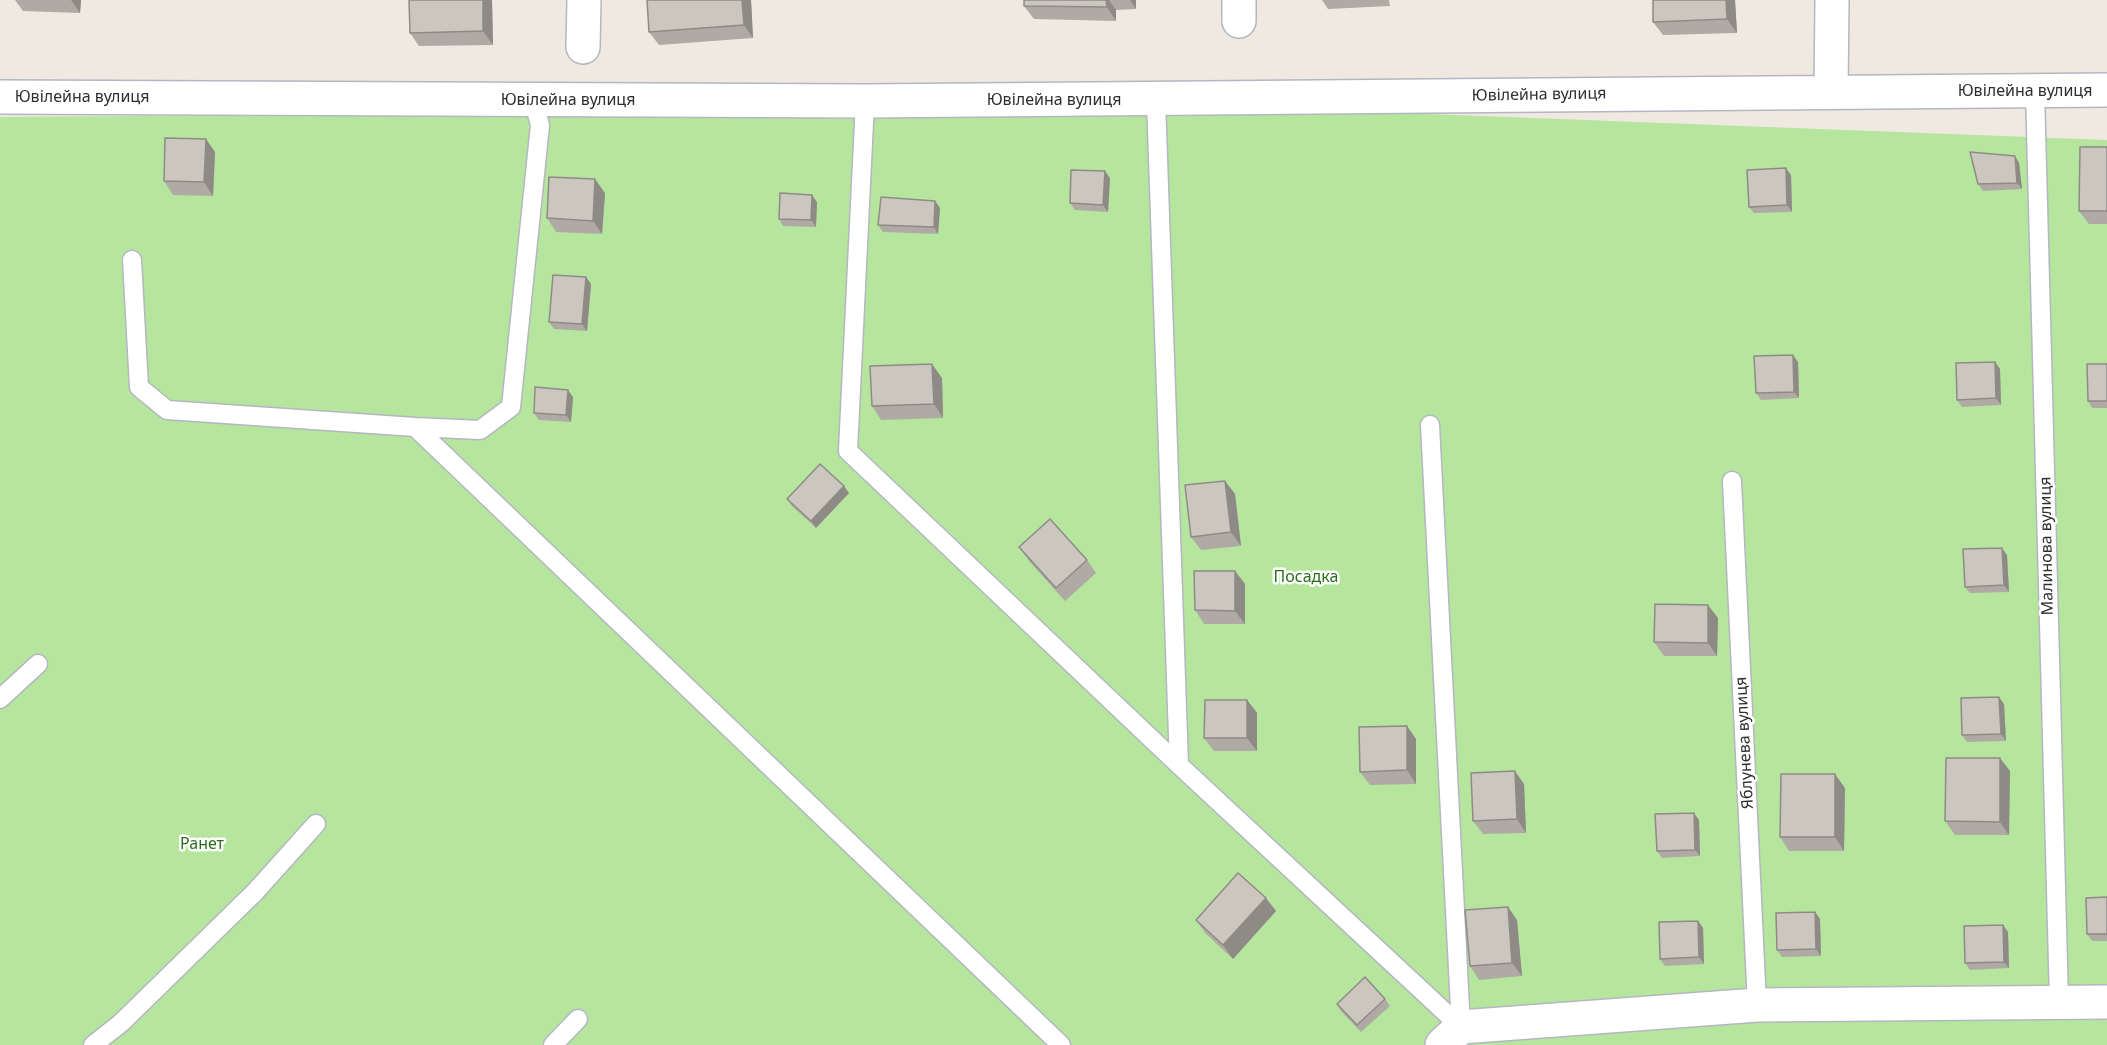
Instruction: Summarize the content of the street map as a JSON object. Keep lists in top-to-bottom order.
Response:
{
  "streets": {
    "street": ["Ювілейна вулиця"],
    "lane": ["Малинова вулиця", "Яблунева вулиця"]
  },
  "crossings": [
    ["Ювілейна вулиця", "Малинова вулиця"]
  ],
  "parks": ["Посадка", "Ранет"]
}
